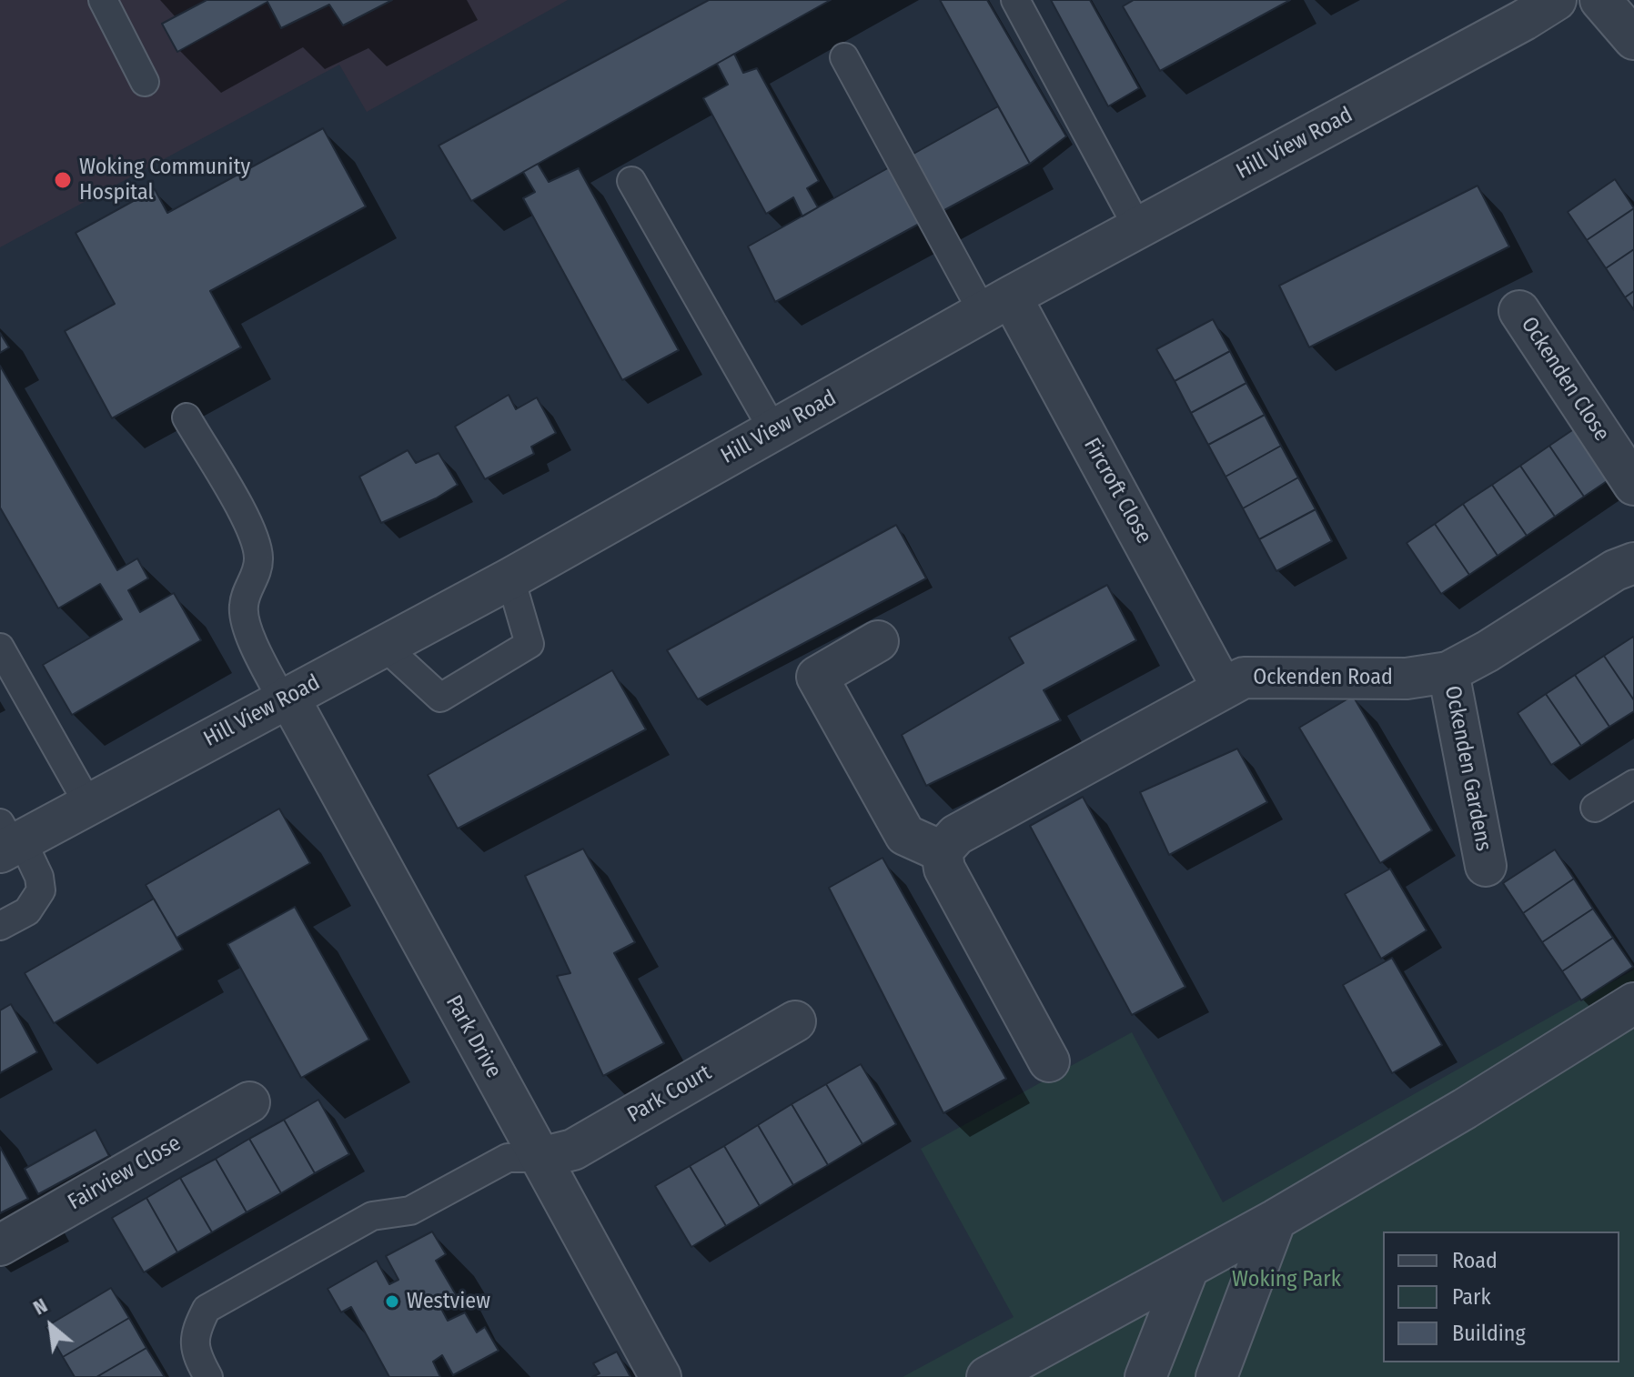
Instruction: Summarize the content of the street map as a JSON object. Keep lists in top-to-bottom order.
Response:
{
  "streets": {
    "street": [
      "Hill View Road",
      "Ockenden Close",
      "Fircroft Close",
      "Ockenden Road",
      "Ockenden Gardens",
      "Park Drive",
      "Park Court",
      "Fairview Close"
    ]
  },
  "crossings": [
    ["Hill View Road", "Fircroft Close"],
    ["Hill View Road", "Park Drive"],
    ["Fircroft Close", "Ockenden Road"],
    ["Ockenden Road", "Ockenden Gardens"],
    ["Park Drive", "Park Court"]
  ],
  "parks": ["Woking Park"],
  "places": ["Woking Community Hospital", "Westview"],
  "legend": ["Road", "Park", "Building"],
  "north": "top left"
}
